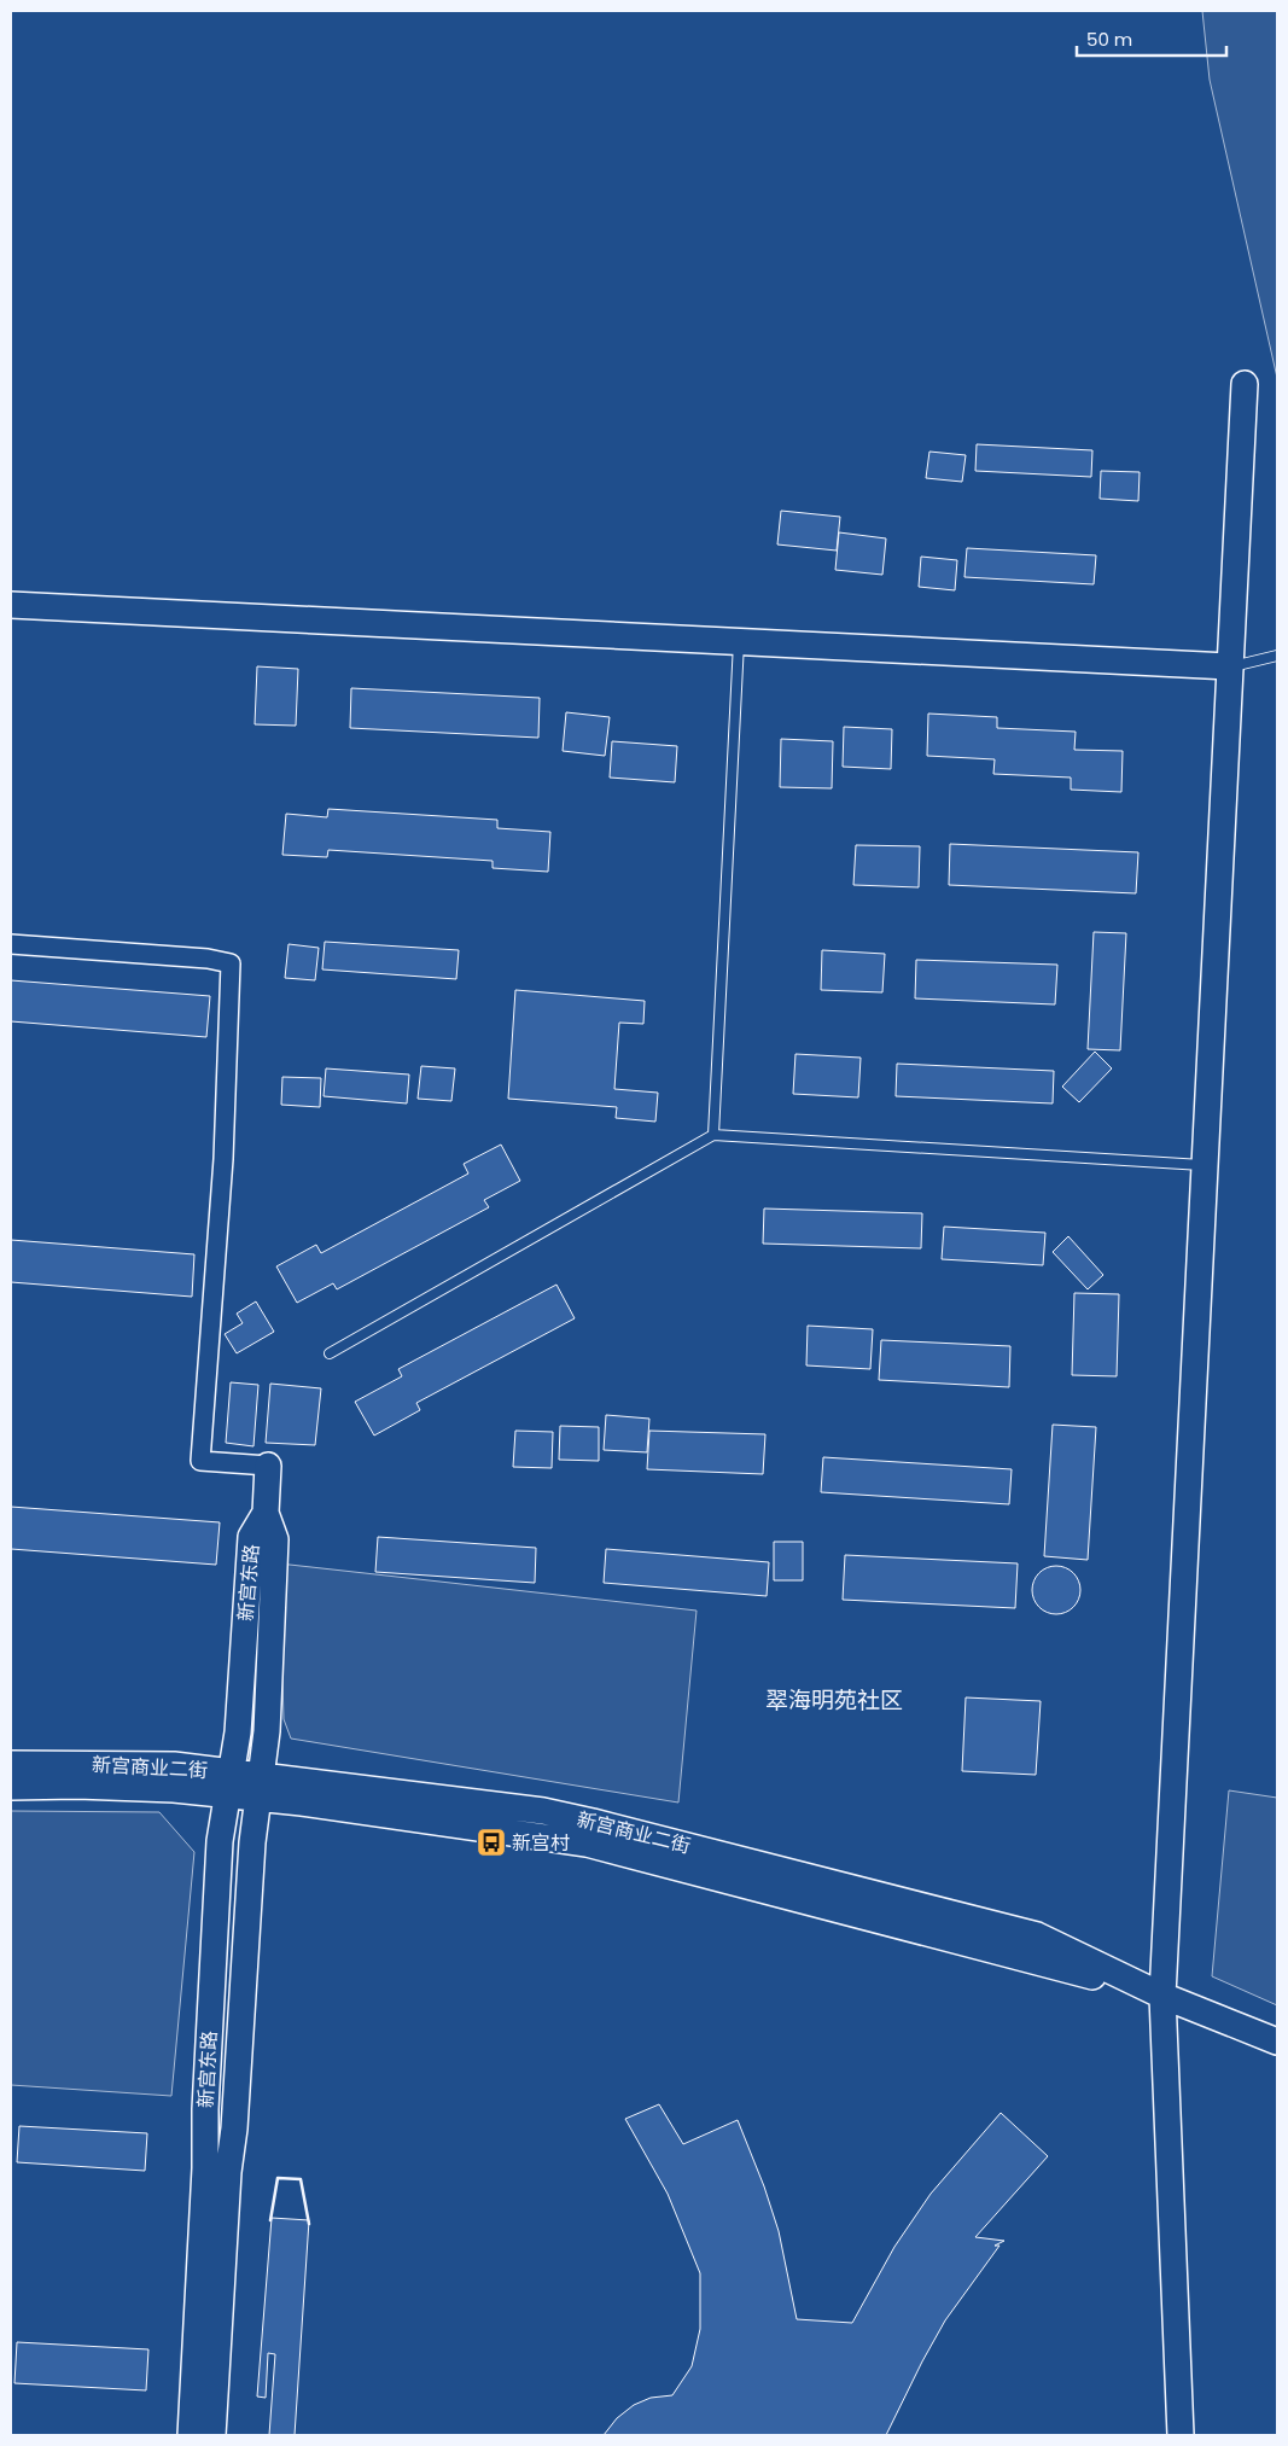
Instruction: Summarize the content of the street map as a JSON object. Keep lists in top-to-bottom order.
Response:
{
  "streets": {
    "street": ["新宫东路", "新宫商业二街"]
  },
  "crossings": [
    ["新宫东路", "新宫商业二街"]
  ],
  "districts": ["翠海明苑社区"],
  "places": {
    "bus stop": ["新宫村"]
  },
  "scale_bar": "50 m"
}
